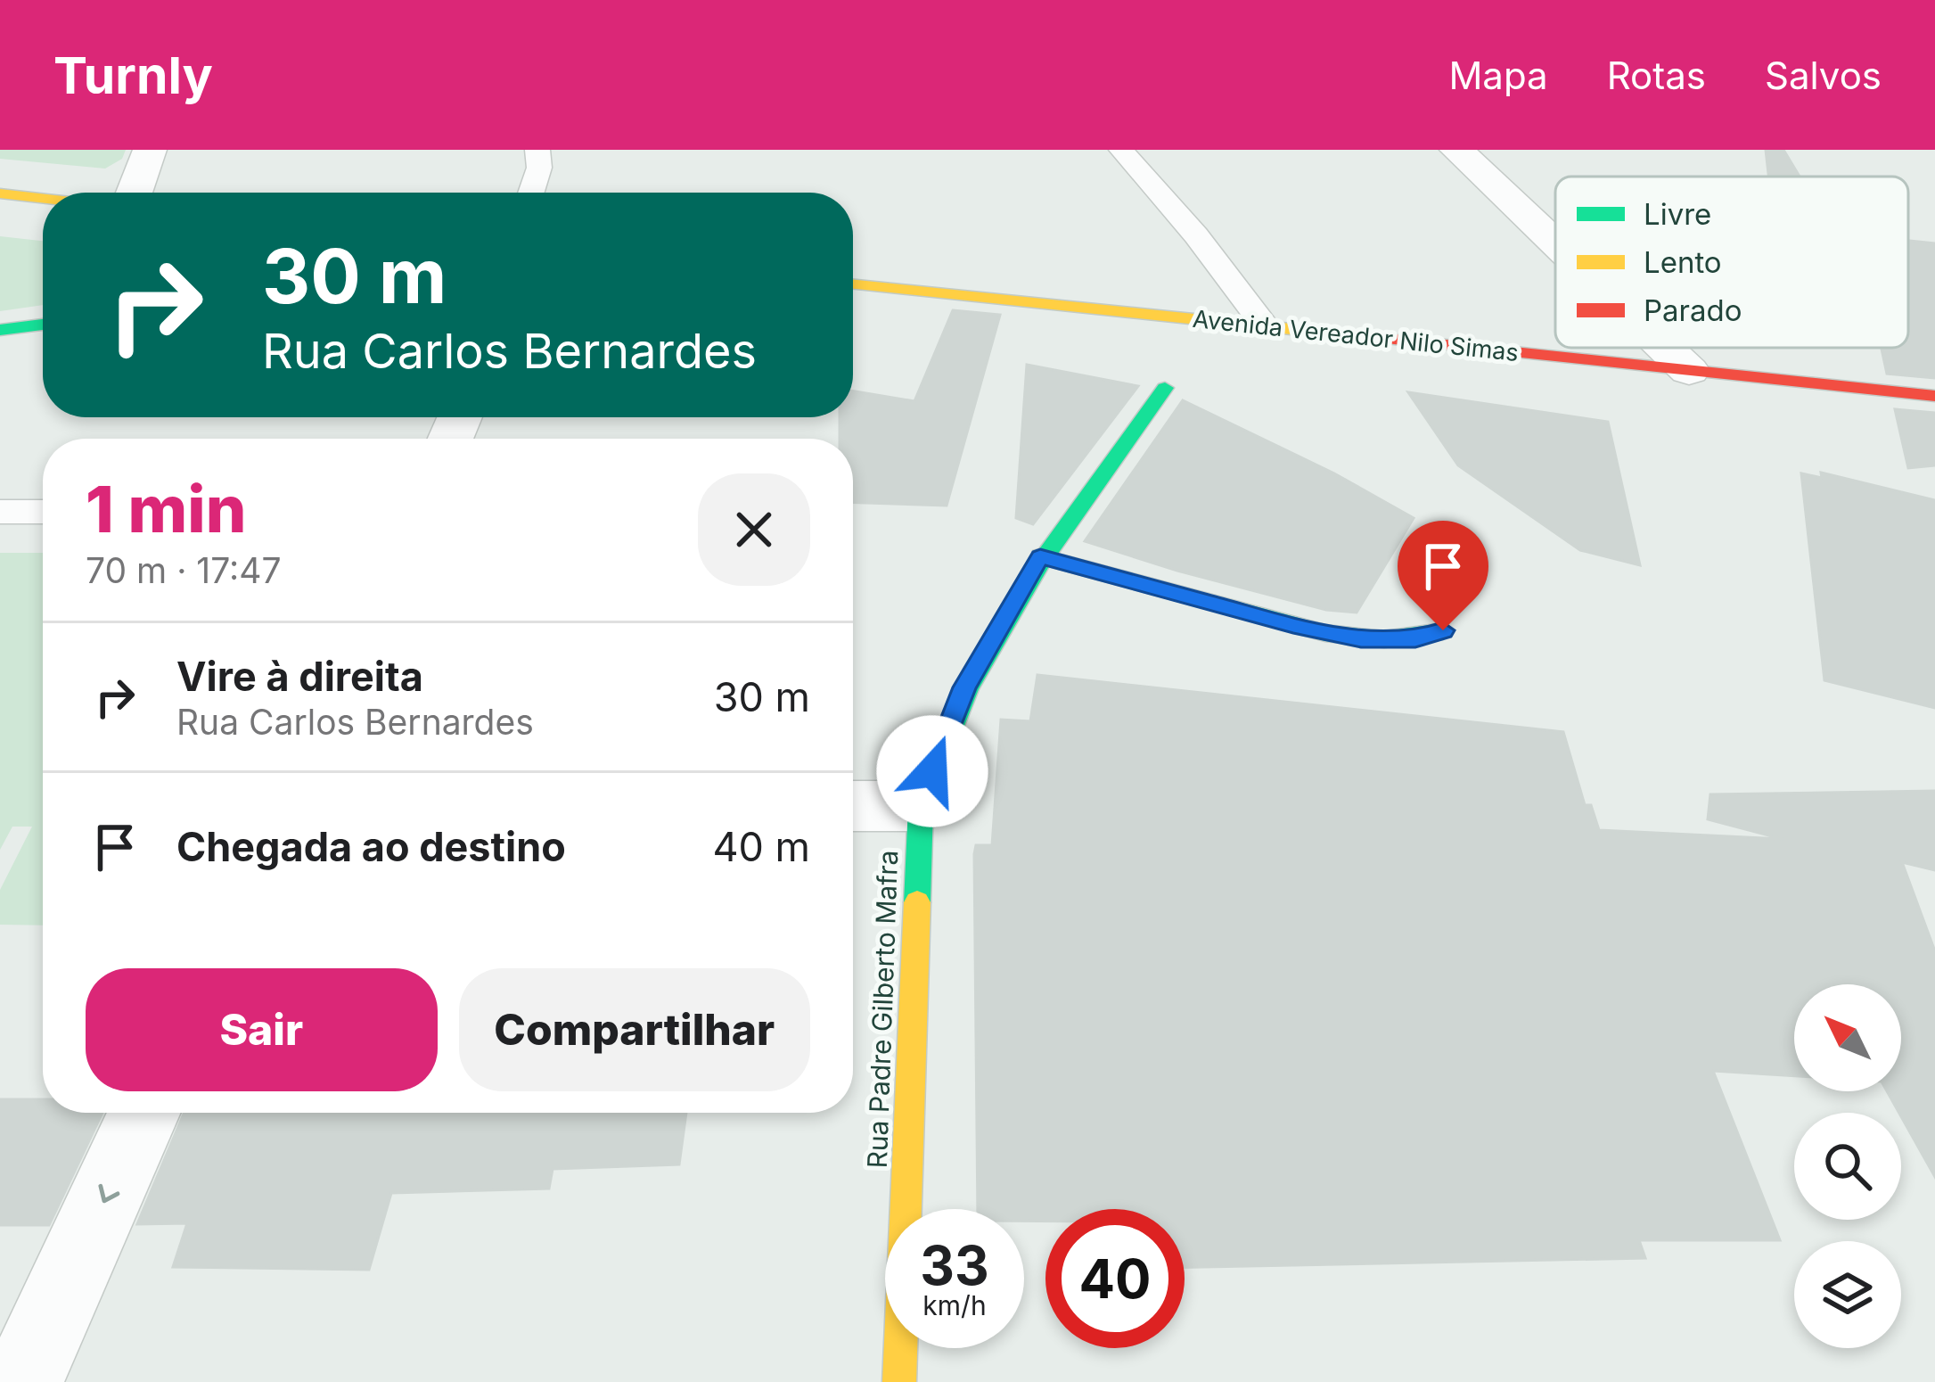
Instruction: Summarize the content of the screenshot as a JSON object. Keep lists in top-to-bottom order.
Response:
{
  "streets": {
    "street": ["Avenida Vereador Nilo Simas", "Rua Padre Gilberto Mafra"]
  },
  "legend": ["Livre", "Lento", "Parado"],
  "north": "top left",
  "page": {
    "header": "Turnly",
    "nav": ["Mapa", "Rotas", "Salvos"],
    "turn": ["30 m", "Rua Carlos Bernardes"],
    "heading": ["1 min", "70 m · 17:47"],
    "list": [
      {
        "name": "Vire à direita",
        "note": "Rua Carlos Bernardes",
        "value": "30 m"
      },
      {
        "name": "Chegada ao destino",
        "value": "40 m"
      }
    ],
    "buttons": ["Sair", "Compartilhar"],
    "speed": "33 km/h",
    "limit": "40"
  }
}
